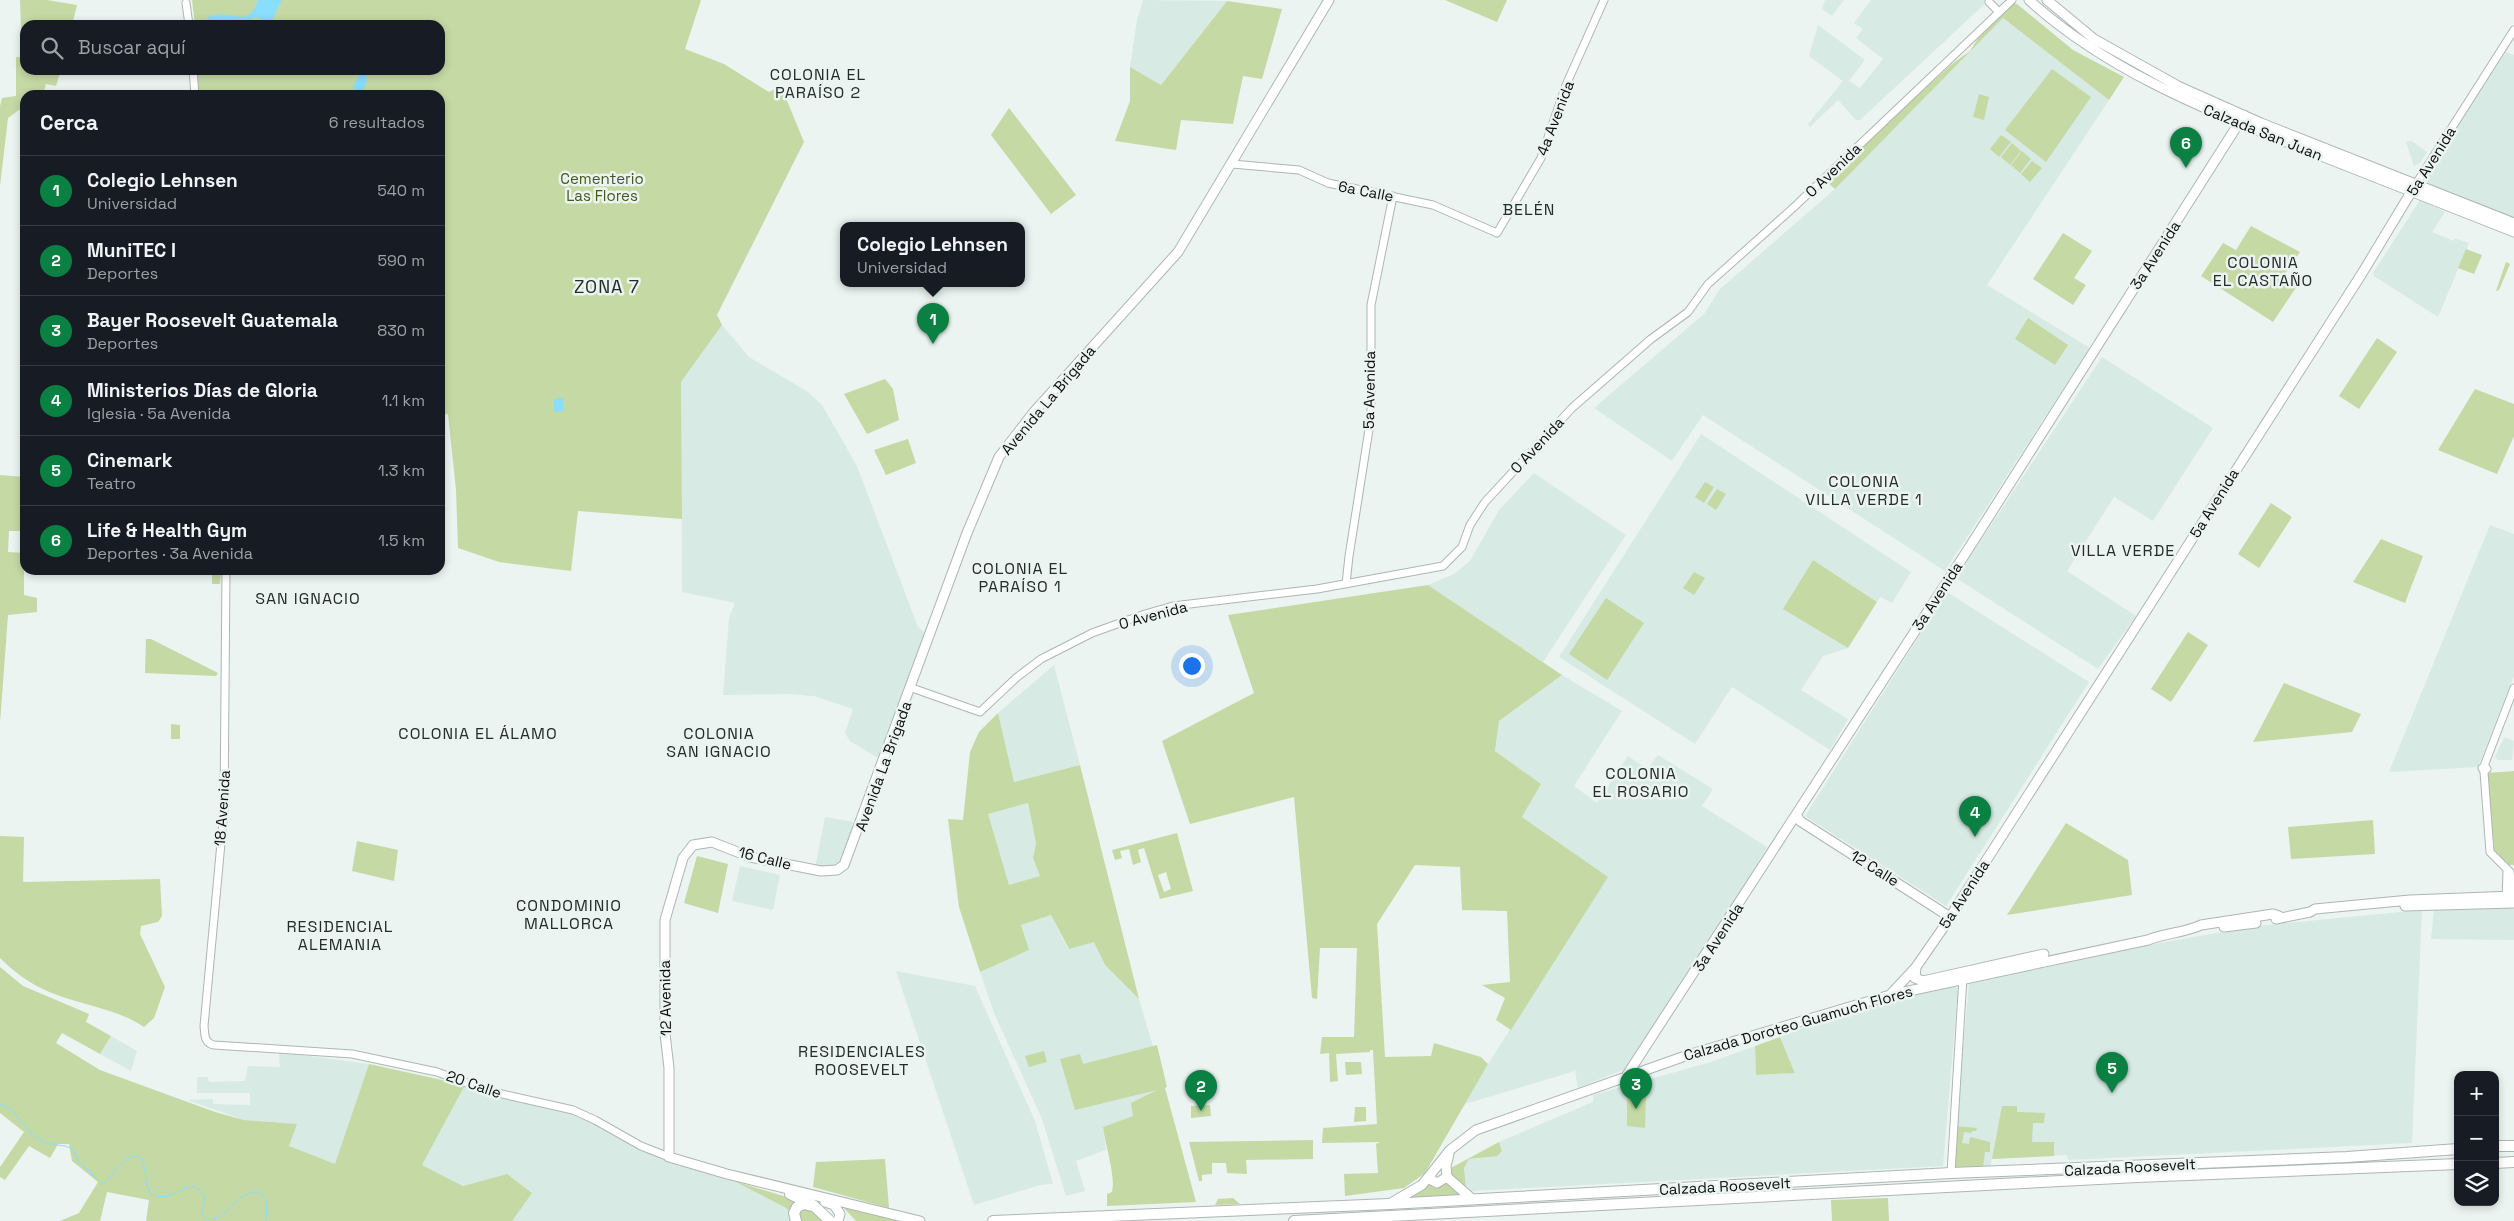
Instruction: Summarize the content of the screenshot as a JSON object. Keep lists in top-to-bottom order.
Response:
{
  "streets": {
    "highway": ["Calzada Roosevelt"],
    "main road": [
      "Calzada San Juan",
      "5a Avenida",
      "3a Avenida",
      "Avenida La Brigada",
      "16 Calle",
      "12 Calle",
      "12 Avenida",
      "Calzada Doroteo Guamuch Flores",
      "20 Calle"
    ],
    "street": [
      "4a Avenida",
      "0 Avenida",
      "6a Calle",
      "18 Avenida"
    ]
  },
  "crossings": [
    ["4a Avenida", "6a Calle"],
    ["Calzada San Juan", "5a Avenida"],
    ["Calzada San Juan", "3a Avenida"],
    ["5a Avenida", "0 Avenida"],
    ["5a Avenida", "6a Calle"],
    ["5a Avenida", "12 Calle"],
    ["5a Avenida", "Calzada Doroteo Guamuch Flores"],
    ["0 Avenida", "Avenida La Brigada"],
    ["6a Calle", "Avenida La Brigada"],
    ["3a Avenida", "12 Calle"],
    ["3a Avenida", "Calzada Doroteo Guamuch Flores"],
    ["Avenida La Brigada", "16 Calle"],
    ["18 Avenida", "20 Calle"],
    ["16 Calle", "12 Avenida"],
    ["12 Avenida", "20 Calle"],
    ["Calzada Doroteo Guamuch Flores", "Calzada Roosevelt"]
  ],
  "districts": [
    "COLONIA EL PARAÍSO 2",
    "BELÉN",
    "COLONIA EL CASTAÑO",
    "ZONA 7",
    "COLONIA VILLA VERDE 1",
    "VILLA VERDE",
    "COLONIA EL PARAÍSO 1",
    "SAN IGNACIO",
    "COLONIA EL ÁLAMO",
    "COLONIA SAN IGNACIO",
    "COLONIA EL ROSARIO",
    "CONDOMINIO MALLORCA",
    "RESIDENCIAL ALEMANIA",
    "RESIDENCIALES ROOSEVELT"
  ],
  "parks": ["Cementerio Las Flores"],
  "page": {
    "search": "Buscar aquí",
    "heading": ["Cerca", "6 resultados"],
    "pins": [
      "6",
      "1",
      "4",
      "5",
      "3",
      "2"
    ],
    "list": [
      {
        "mark": "1",
        "name": "Colegio Lehnsen",
        "note": "Universidad",
        "value": "540 m"
      },
      {
        "mark": "2",
        "name": "MuniTEC I",
        "note": "Deportes",
        "value": "590 m"
      },
      {
        "mark": "3",
        "name": "Bayer Roosevelt Guatemala",
        "note": "Deportes",
        "value": "830 m"
      },
      {
        "mark": "4",
        "name": "Ministerios Días de Gloria",
        "note": "Iglesia · 5a Avenida",
        "value": "1.1 km"
      },
      {
        "mark": "5",
        "name": "Cinemark",
        "note": "Teatro",
        "value": "1.3 km"
      },
      {
        "mark": "6",
        "name": "Life & Health Gym",
        "note": "Deportes · 3a Avenida",
        "value": "1.5 km"
      }
    ],
    "popup": ["Colegio Lehnsen", "Universidad"],
    "map_buttons": ["+", "−"]
  }
}
